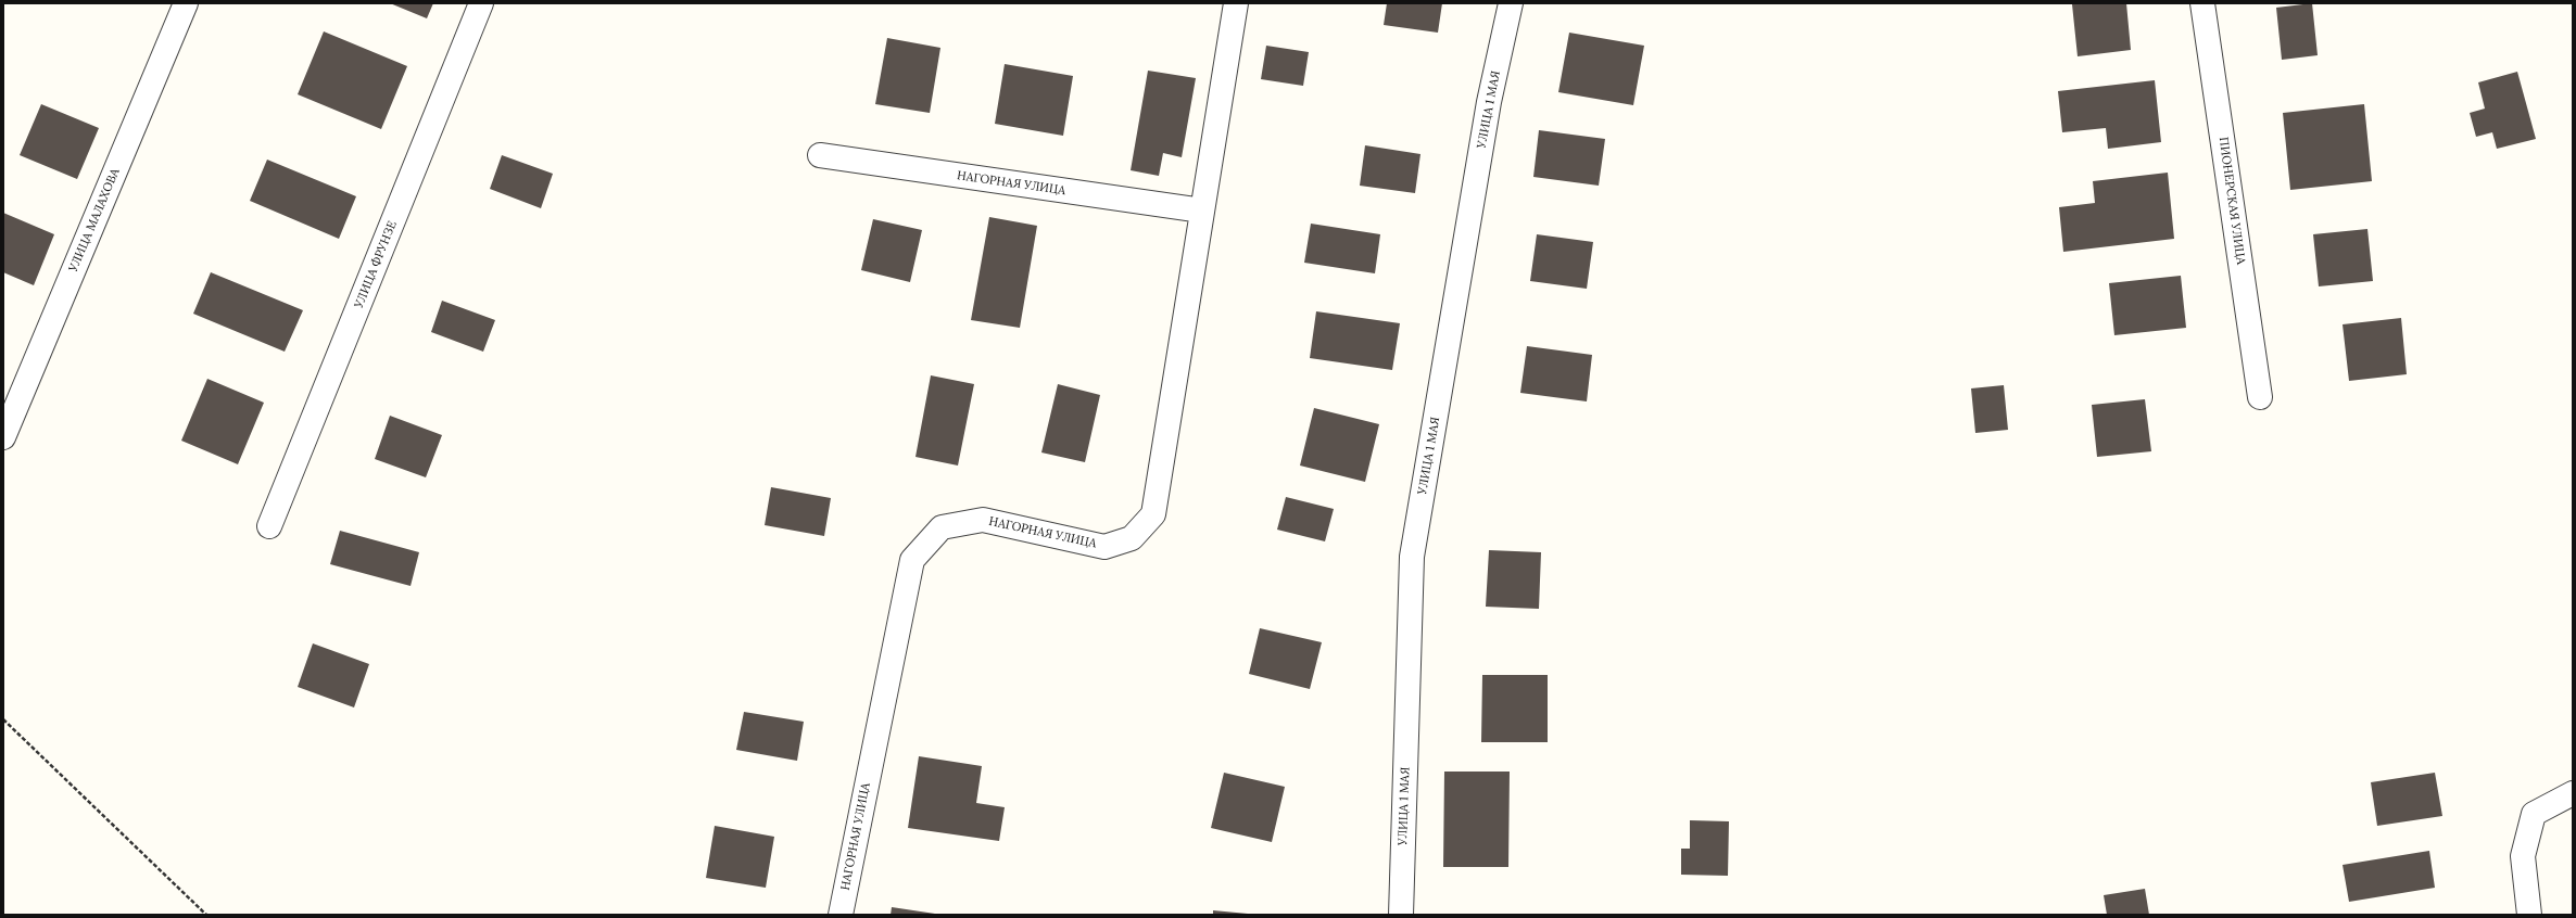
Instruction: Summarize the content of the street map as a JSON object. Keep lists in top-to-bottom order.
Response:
{
  "streets": {
    "street": [
      "УЛИЦА 1 МАЯ",
      "НАГОРНАЯ УЛИЦА",
      "ПИОНЕРСКАЯ УЛИЦА",
      "УЛИЦА МАЛАХОВА",
      "УЛИЦА ФРУНЗЕ"
    ]
  }
}
